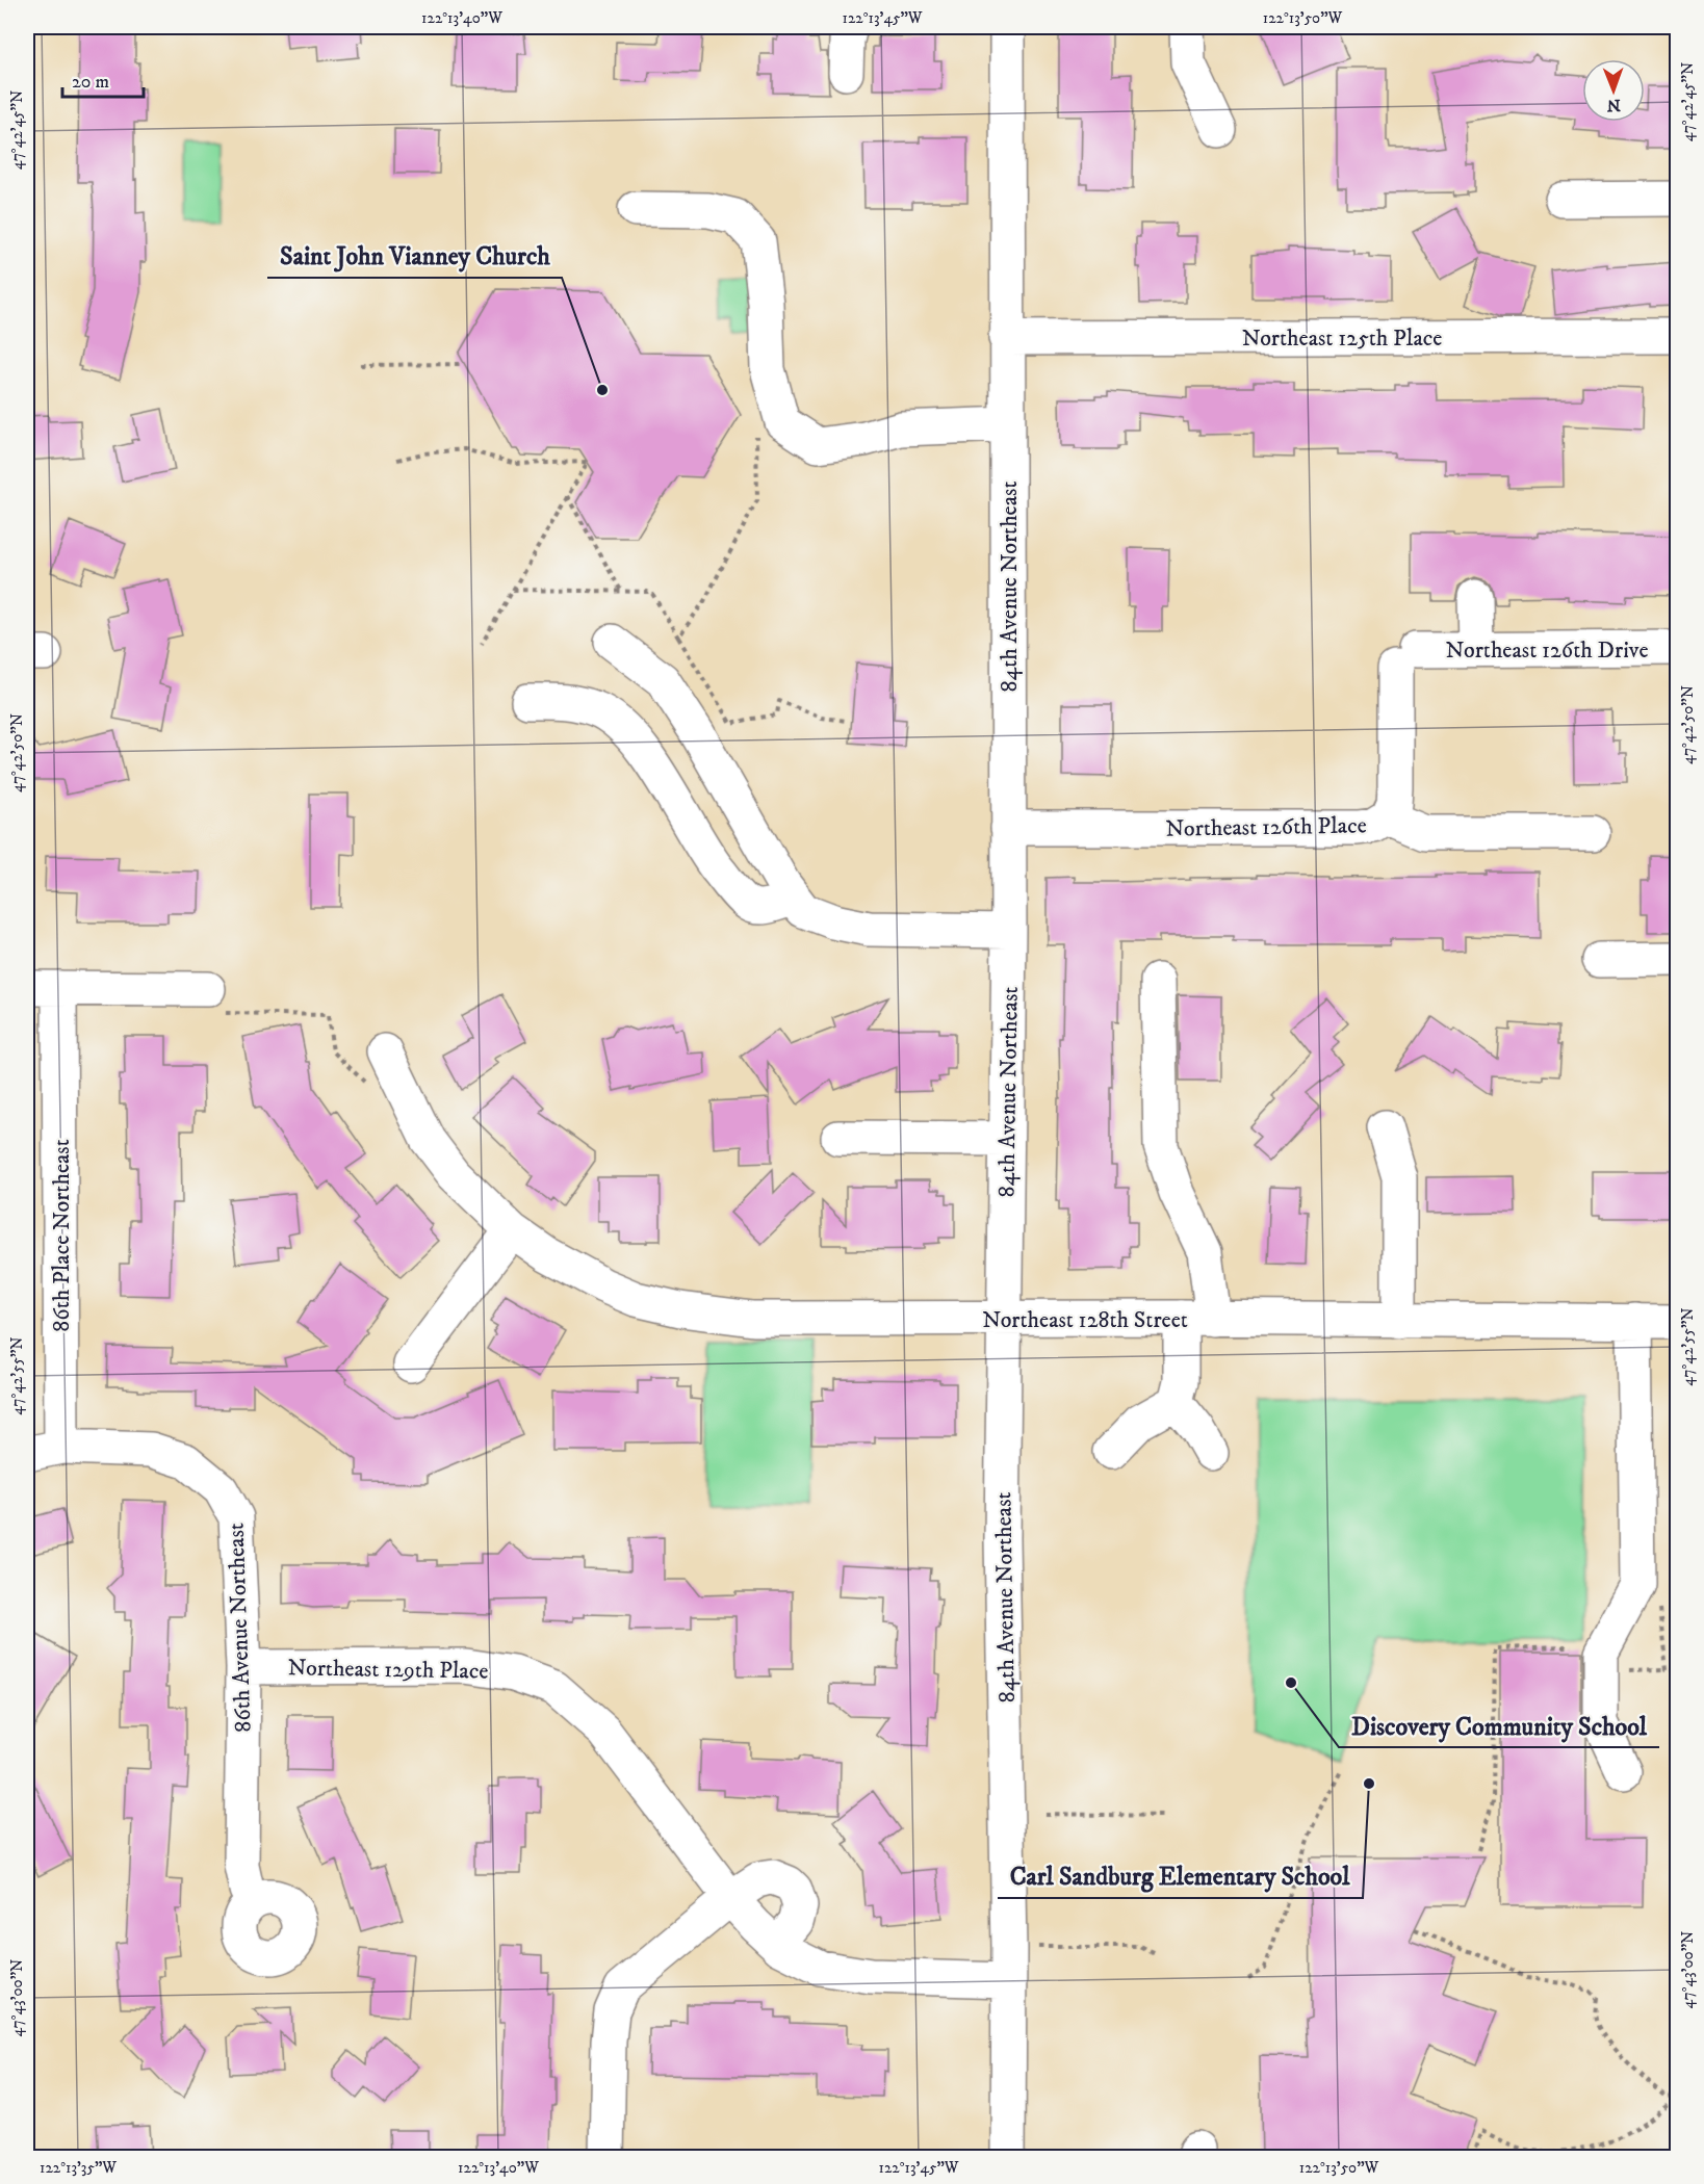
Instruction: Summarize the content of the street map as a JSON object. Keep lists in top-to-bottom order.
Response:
{
  "streets": {
    "street": [
      "Northeast 125th Place",
      "84th Avenue Northeast",
      "Northeast 126th Drive",
      "Northeast 126th Place",
      "86th Place Northeast",
      "Northeast 128th Street",
      "86th Avenue Northeast",
      "Northeast 129th Place"
    ]
  },
  "crossings": [
    ["Northeast 125th Place", "84th Avenue Northeast"],
    ["84th Avenue Northeast", "Northeast 126th Place"],
    ["84th Avenue Northeast", "Northeast 128th Street"],
    ["84th Avenue Northeast", "Northeast 129th Place"],
    ["Northeast 126th Drive", "Northeast 126th Place"],
    ["86th Place Northeast", "86th Avenue Northeast"],
    ["86th Avenue Northeast", "Northeast 129th Place"]
  ],
  "places": ["Saint John Vianney Church", "Discovery Community School", "Carl Sandburg Elementary School"],
  "scale_bar": "20 m",
  "north": "bottom",
  "coordinates": [
    "122°13'40\"W",
    "122°13'45\"W",
    "122°13'50\"W",
    "47°42'45\"N",
    "47°42'50\"N",
    "47°42'55\"N",
    "47°43'00\"N",
    "122°13'35\"W"
  ]
}
